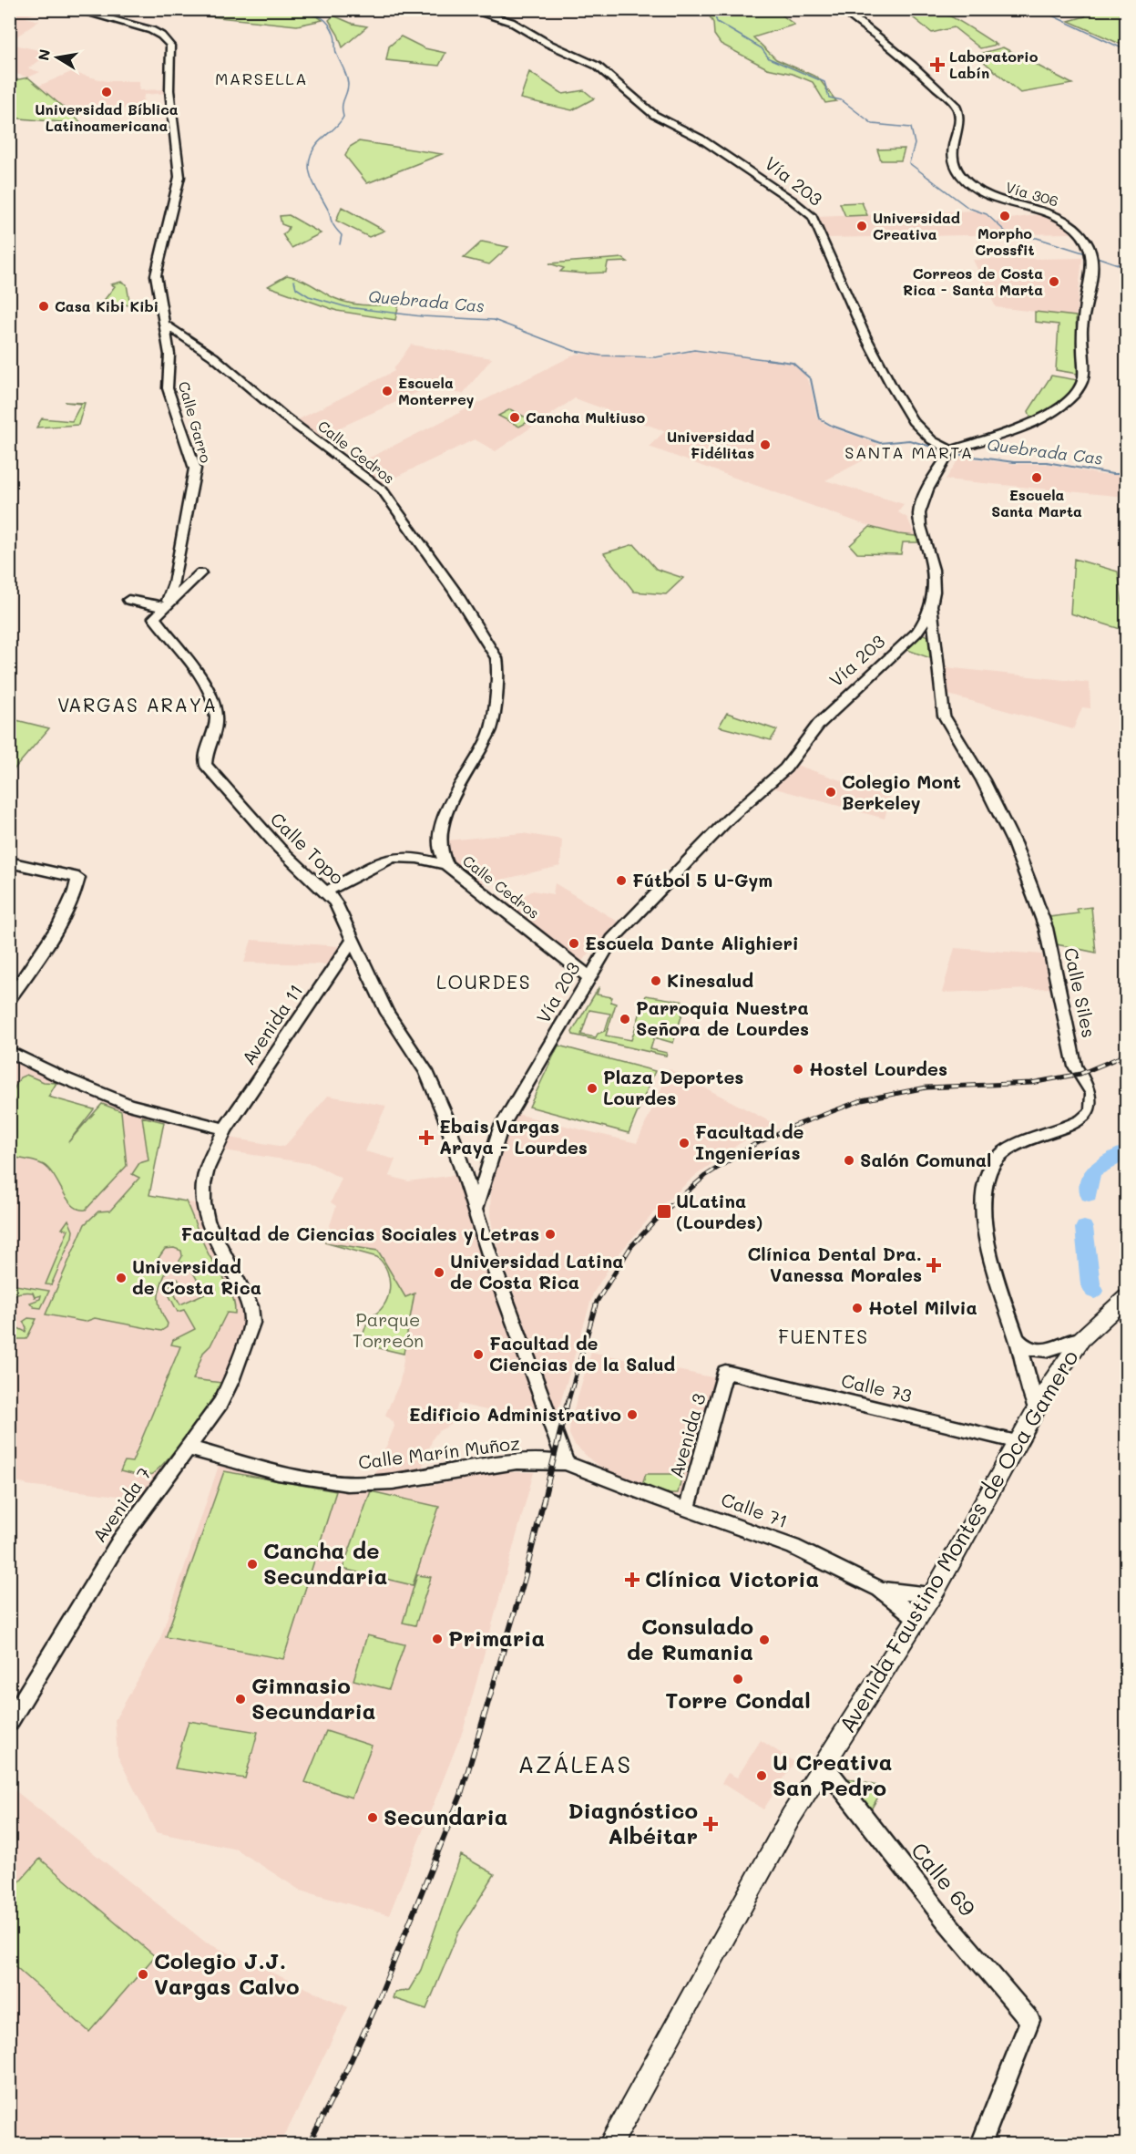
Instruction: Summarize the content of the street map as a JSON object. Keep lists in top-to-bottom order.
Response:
{
  "streets": {
    "highway": ["Avenida Faustino Montes de Oca Gamero"],
    "street": [
      "Vía 203",
      "Vía 306",
      "Calle Garro",
      "Calle Cedros",
      "Calle Topo",
      "Calle Siles",
      "Avenida 11",
      "Calle 73",
      "Avenida 3",
      "Calle Marín Muñoz",
      "Avenida 7",
      "Calle 71",
      "Calle 69"
    ]
  },
  "crossings": [
    ["Vía 203", "Vía 306"],
    ["Vía 203", "Calle Cedros"],
    ["Vía 203", "Calle Topo"],
    ["Vía 203", "Calle Siles"],
    ["Calle Garro", "Calle Cedros"],
    ["Calle Garro", "Calle Topo"],
    ["Calle Topo", "Avenida 11"],
    ["Calle Siles", "Avenida Faustino Montes de Oca Gamero"],
    ["Avenida 11", "Avenida 7"],
    ["Calle 73", "Avenida 3"],
    ["Calle 73", "Avenida Faustino Montes de Oca Gamero"],
    ["Avenida 3", "Calle 71"],
    ["Calle Marín Muñoz", "Avenida 7"],
    ["Calle Marín Muñoz", "Calle 71"],
    ["Calle 71", "Avenida Faustino Montes de Oca Gamero"],
    ["Avenida Faustino Montes de Oca Gamero", "Calle 69"]
  ],
  "districts": [
    "MARSELLA",
    "SANTA MARTA",
    "VARGAS ARAYA",
    "LOURDES",
    "FUENTES",
    "AZÁLEAS"
  ],
  "water": ["Quebrada Cas"],
  "parks": ["Parque Torreón"],
  "places": {
    "health": [
      "Laboratorio Labín",
      "Ebais Vargas Araya - Lourdes",
      "Clínica Dental Dra. Vanessa Morales",
      "Clínica Victoria",
      "Diagnóstico Albéitar"
    ],
    "other": [
      "Universidad Bíblica Latinoamericana",
      "Morpho Crossfit",
      "Universidad Creativa",
      "Correos de Costa Rica - Santa Marta",
      "Casa Kibi Kibi",
      "Escuela Monterrey",
      "Cancha Multiuso",
      "Universidad Fidélitas",
      "Escuela Santa Marta",
      "Colegio Mont Berkeley",
      "Fútbol 5 U-Gym",
      "Escuela Dante Alighieri",
      "Kinesalud",
      "Parroquia Nuestra Señora de Lourdes",
      "Hostel Lourdes",
      "Plaza Deportes Lourdes",
      "Facultad de Ingenierías",
      "Salón Comunal",
      "Facultad de Ciencias Sociales y Letras",
      "Universidad Latina de Costa Rica",
      "Universidad de Costa Rica",
      "Hotel Milvia",
      "Facultad de Ciencias de la Salud",
      "Edificio Administrativo",
      "Cancha de Secundaria",
      "Primaria",
      "Consulado de Rumania",
      "Torre Condal",
      "Gimnasio Secundaria",
      "U Creativa San Pedro",
      "Secundaria",
      "Colegio J.J. Vargas Calvo"
    ],
    "transit": ["ULatina (Lourdes)"]
  },
  "north": "left"
}
